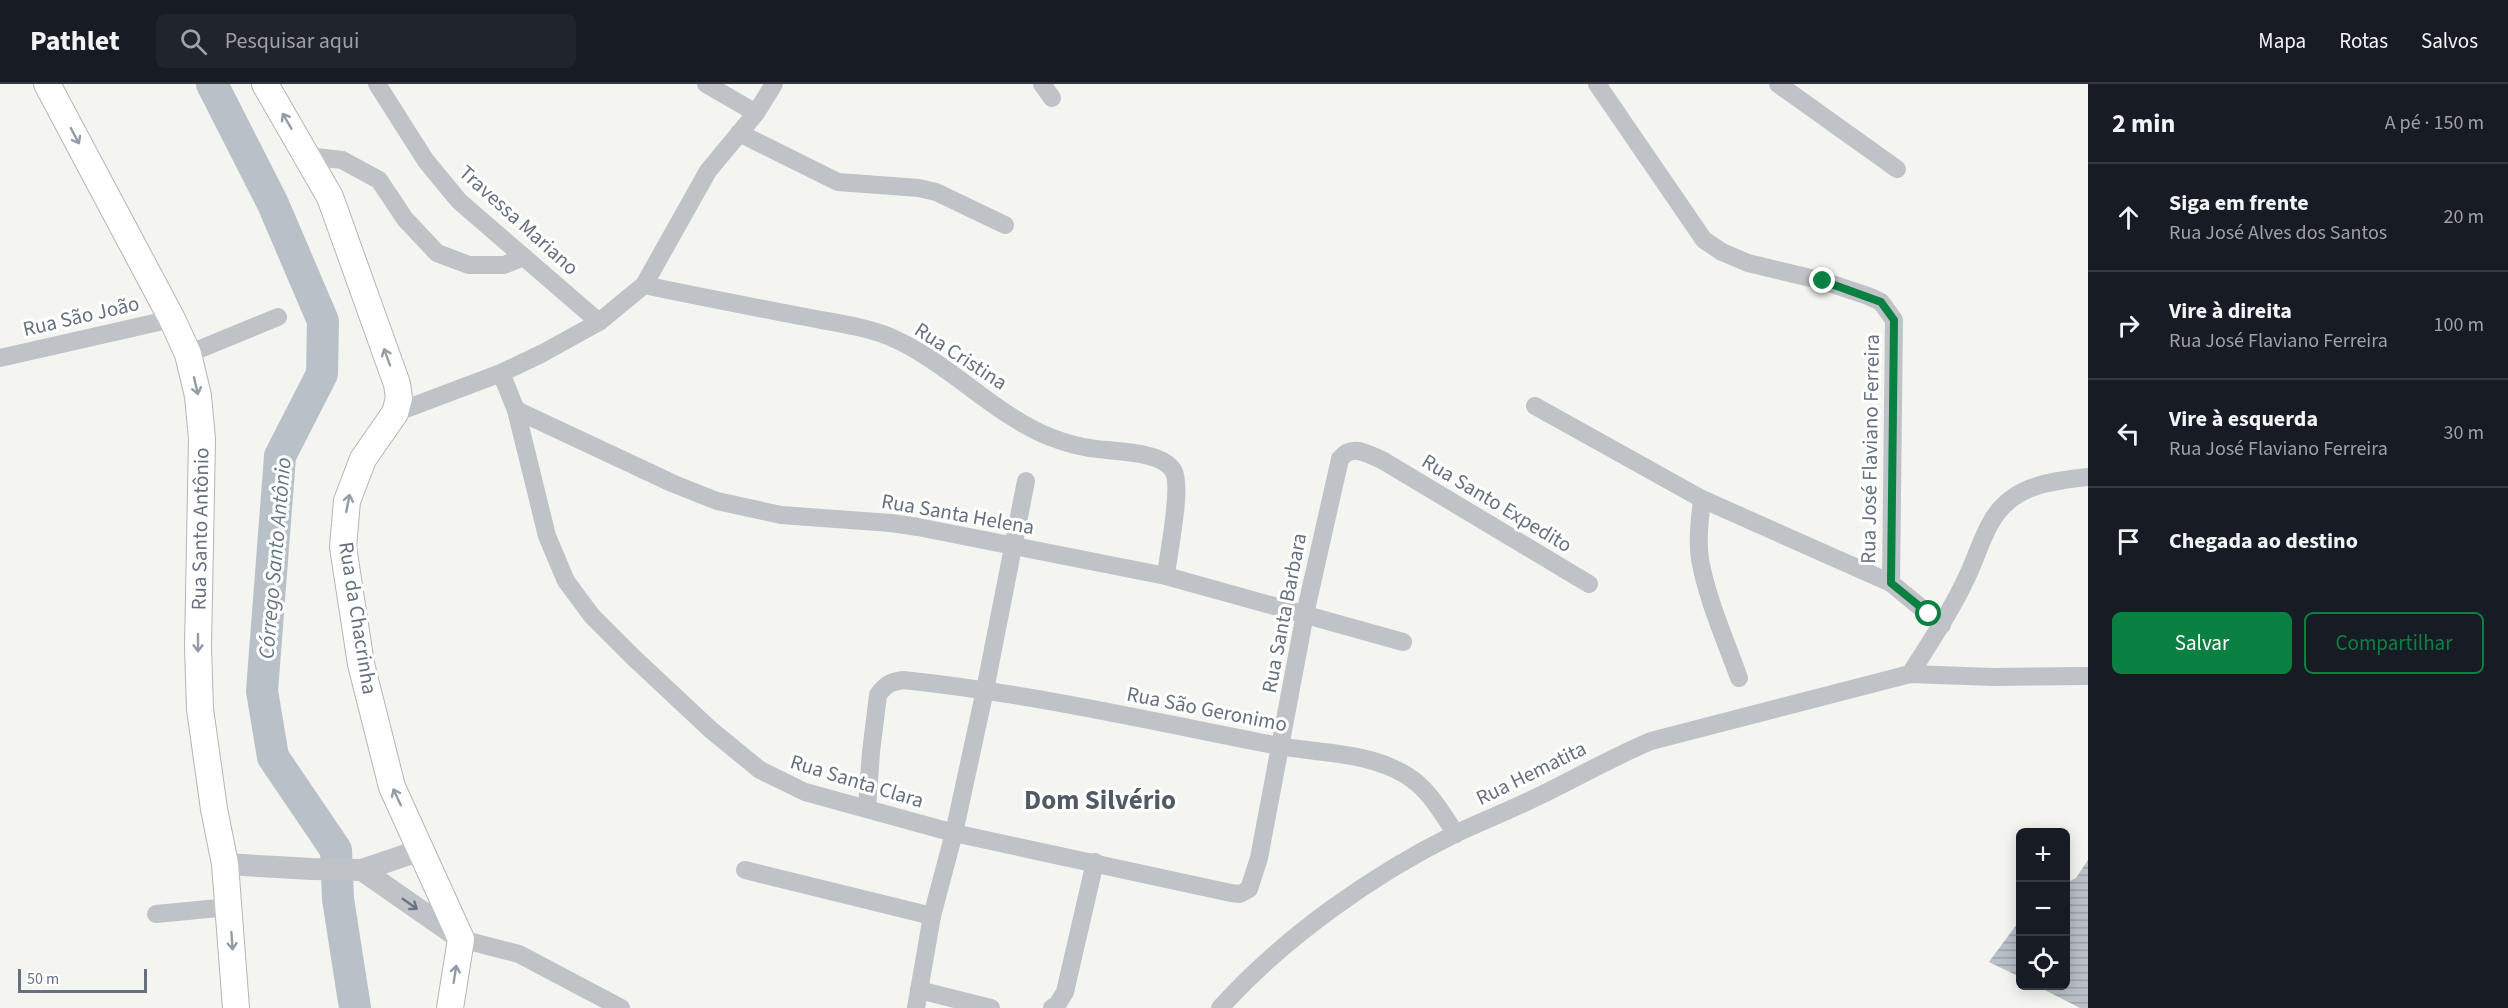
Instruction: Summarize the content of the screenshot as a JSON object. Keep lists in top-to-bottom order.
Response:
{
  "streets": {
    "main road": ["Rua Santo Antônio", "Rua da Chacrinha"],
    "street": [
      "Travessa Mariano",
      "Rua São João",
      "Rua Cristina",
      "Rua José Flaviano Ferreira",
      "Rua Santo Expedito",
      "Rua Santa Helena",
      "Rua Santa Barbara",
      "Rua São Geronimo",
      "Rua Hematita",
      "Rua Santa Clara"
    ]
  },
  "crossings": [
    ["Rua São João", "Rua Santo Antônio"],
    ["Rua Cristina", "Rua Santa Helena"],
    ["Rua Santo Expedito", "Rua Santa Barbara"],
    ["Rua Santa Helena", "Rua Santa Barbara"],
    ["Rua Santa Helena", "Rua Santa Clara"],
    ["Rua Santa Barbara", "Rua São Geronimo"],
    ["Rua Santa Barbara", "Rua Santa Clara"],
    ["Rua São Geronimo", "Rua Hematita"],
    ["Rua São Geronimo", "Rua Santa Clara"]
  ],
  "one_way": ["Rua da Chacrinha"],
  "districts": ["Dom Silvério"],
  "water": ["Córrego Santo Antônio"],
  "scale_bar": "50 m",
  "page": {
    "header": "Pathlet",
    "search": "Pesquisar aqui",
    "nav": ["Mapa", "Rotas", "Salvos"],
    "heading": ["2 min", "A pé · 150 m"],
    "list": [
      ["Siga em frente", "Rua José Alves dos Santos", "20 m"],
      ["Vire à direita", "Rua José Flaviano Ferreira", "100 m"],
      ["Vire à esquerda", "Rua José Flaviano Ferreira", "30 m"],
      "Chegada ao destino"
    ],
    "buttons": ["Salvar", "Compartilhar"],
    "map_buttons": ["+", "−"],
    "scale": "50 m"
  }
}
